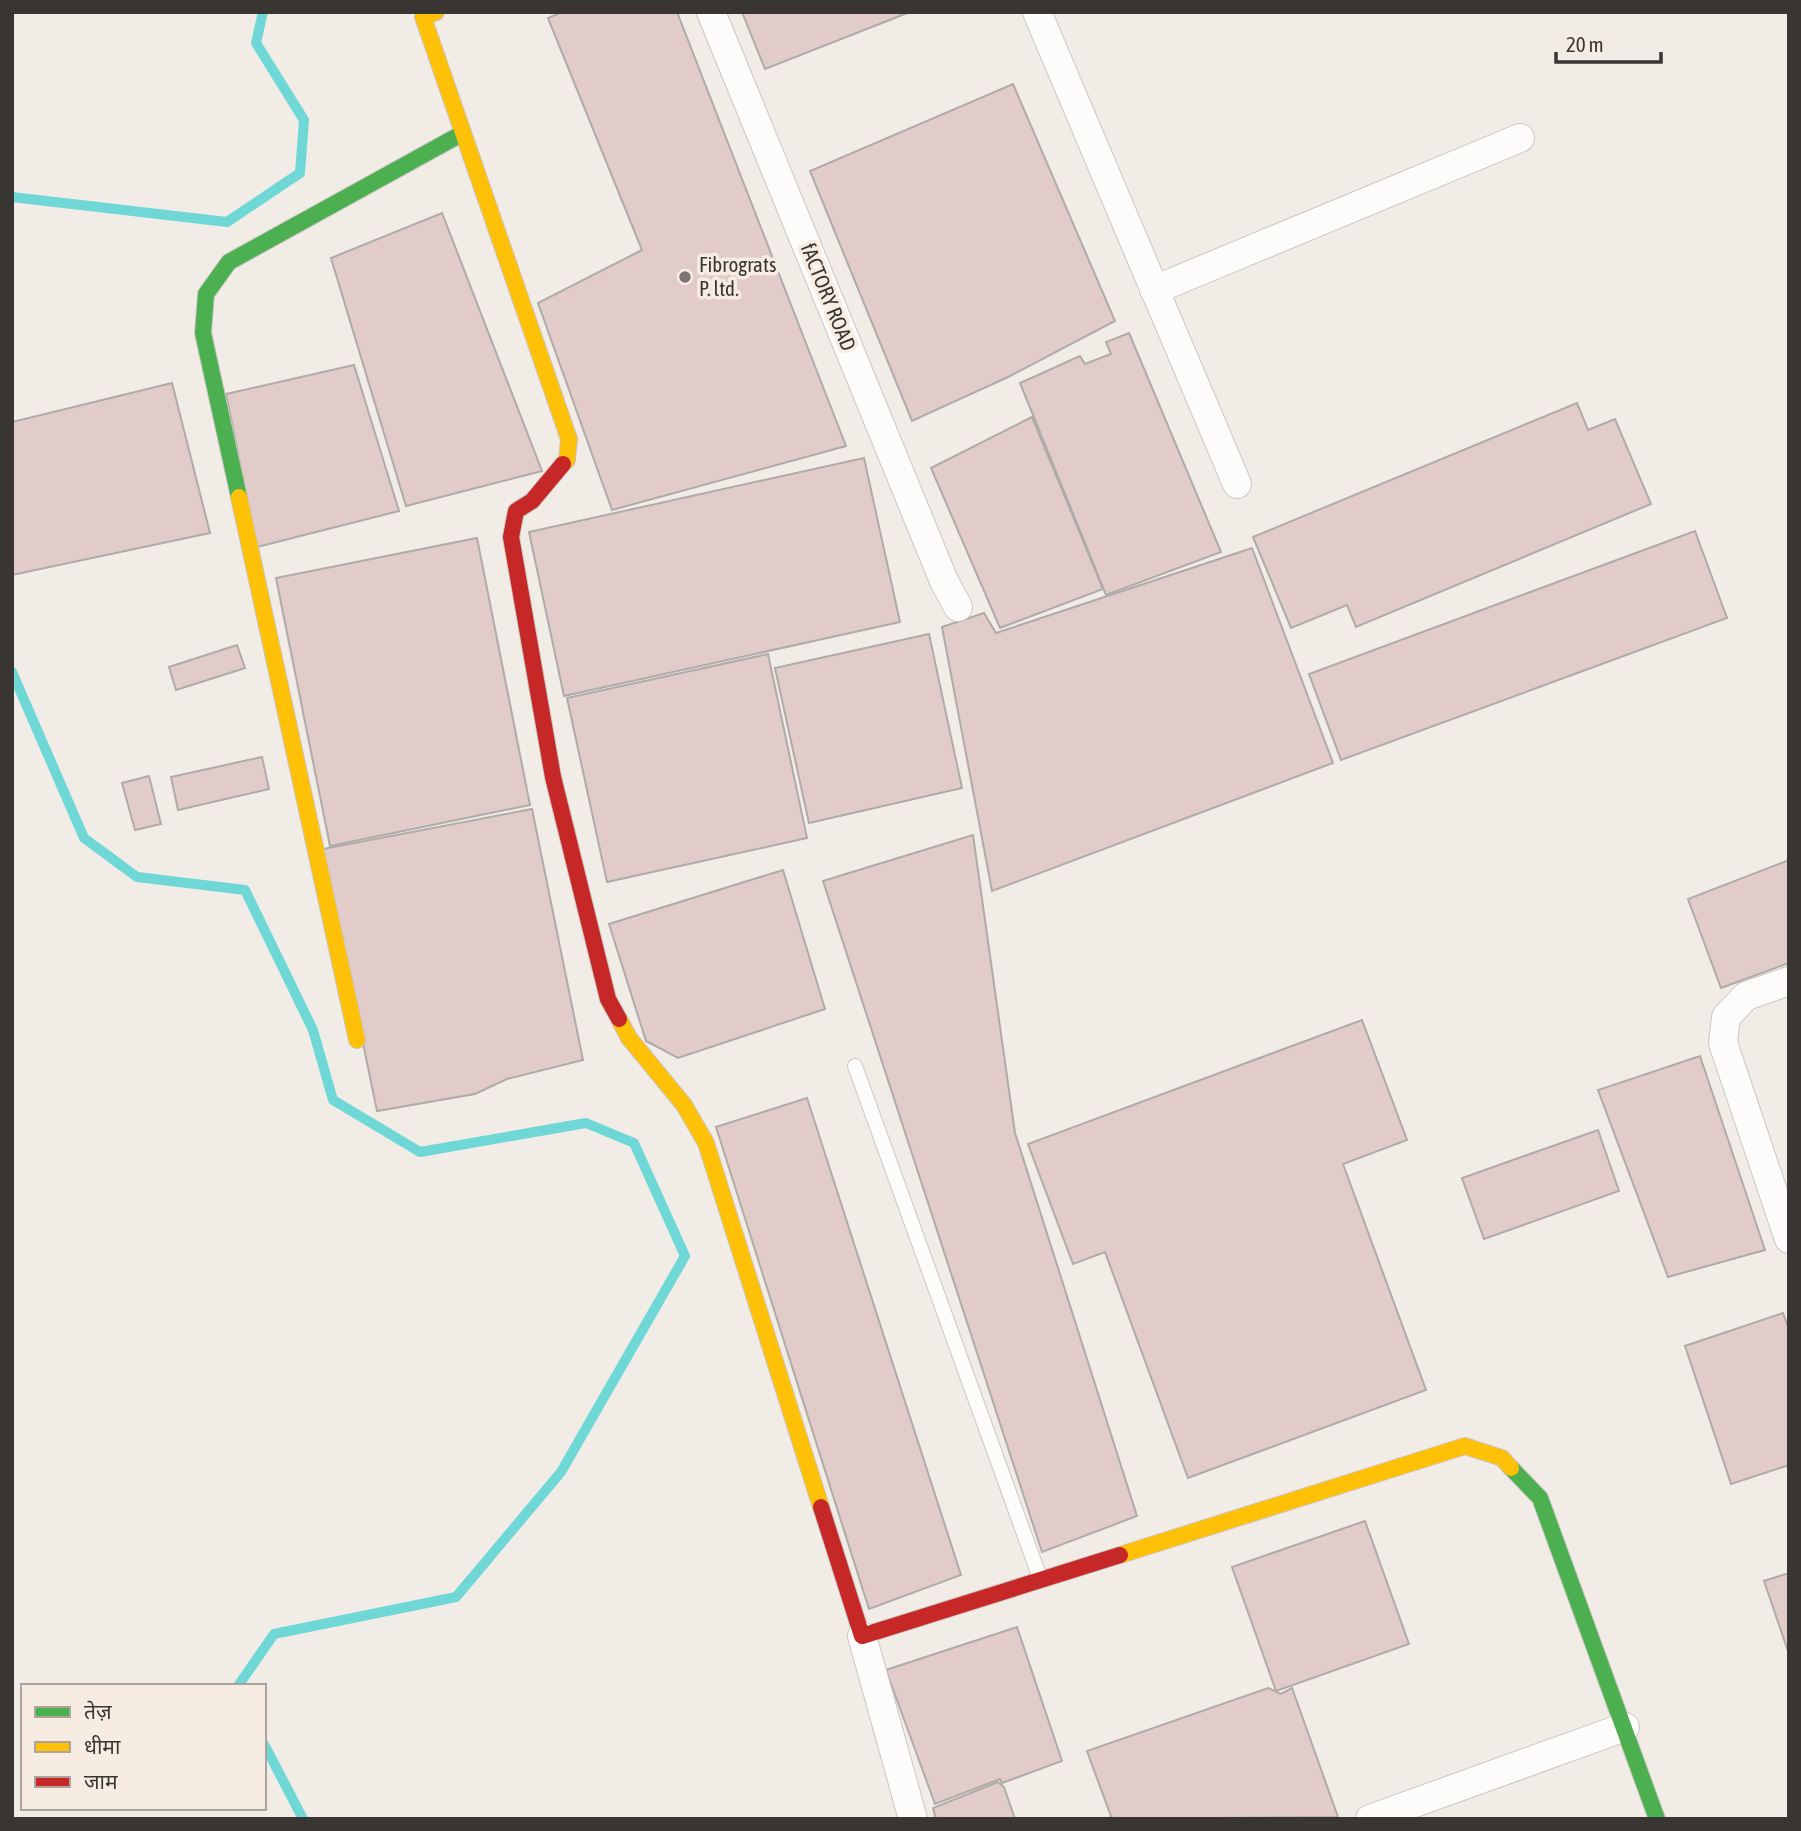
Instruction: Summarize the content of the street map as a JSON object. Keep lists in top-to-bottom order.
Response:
{
  "streets": {
    "street": ["fACTORY ROAD"]
  },
  "places": ["Fibrograts P. ltd."],
  "legend": ["तेज़", "धीमा", "जाम"],
  "scale_bar": "20 m"
}
